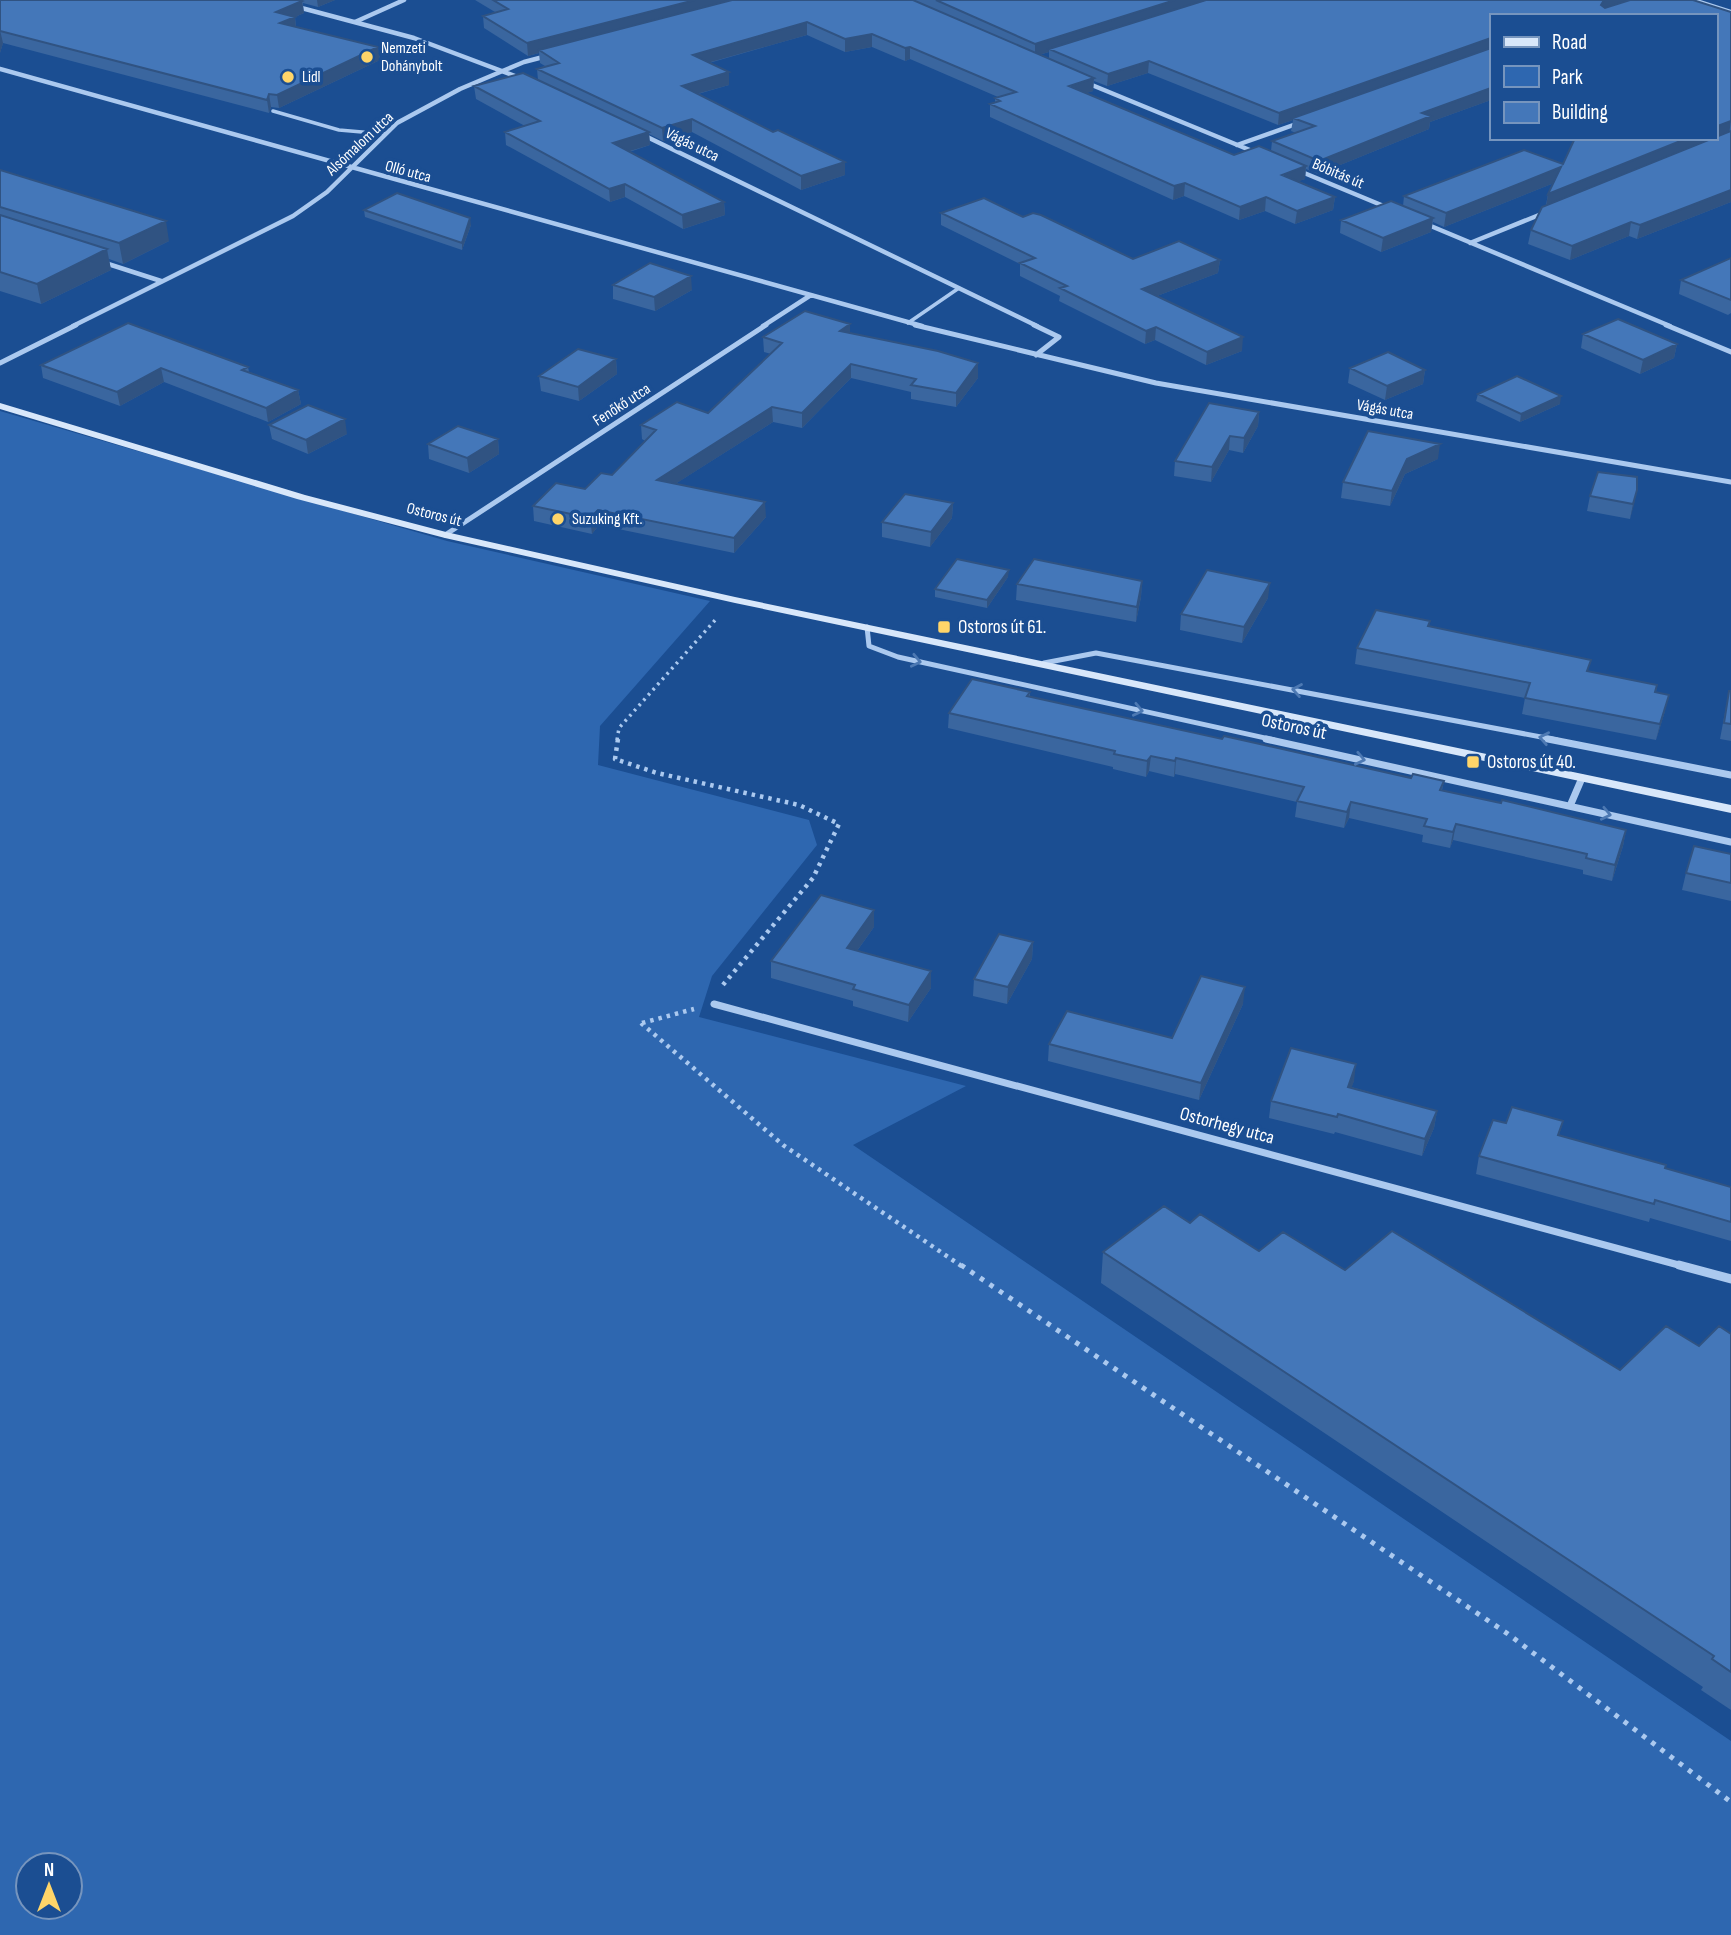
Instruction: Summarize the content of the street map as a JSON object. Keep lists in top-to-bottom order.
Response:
{
  "streets": {
    "main road": ["Ostoros út"],
    "street": [
      "Alsómalom utca",
      "Vágás utca",
      "Olló utca",
      "Bóbitás út",
      "Fenőkő utca",
      "Ostorhegy utca"
    ]
  },
  "crossings": [
    ["Alsómalom utca", "Olló utca"],
    ["Vágás utca", "Olló utca"],
    ["Vágás utca", "Fenőkő utca"],
    ["Olló utca", "Fenőkő utca"],
    ["Fenőkő utca", "Ostoros út"]
  ],
  "places": {
    "other": ["Nemzeti Dohánybolt", "Lidl", "Suzuking Kft."],
    "transit": ["Ostoros út 61.", "Ostoros út 40."]
  },
  "legend": ["Road", "Park", "Building"],
  "north": "top"
}
